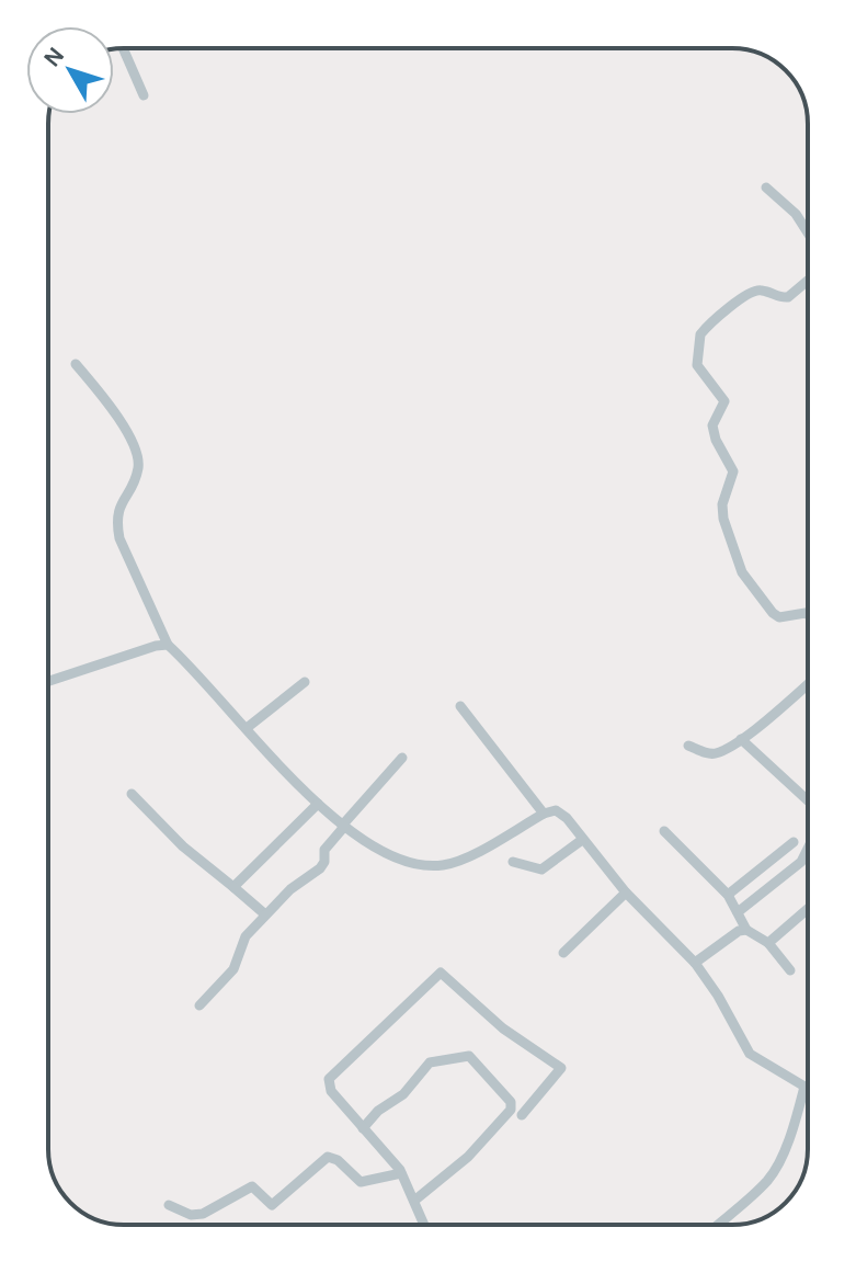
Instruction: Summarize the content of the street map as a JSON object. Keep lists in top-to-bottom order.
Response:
{
  "north": "top left"
}
